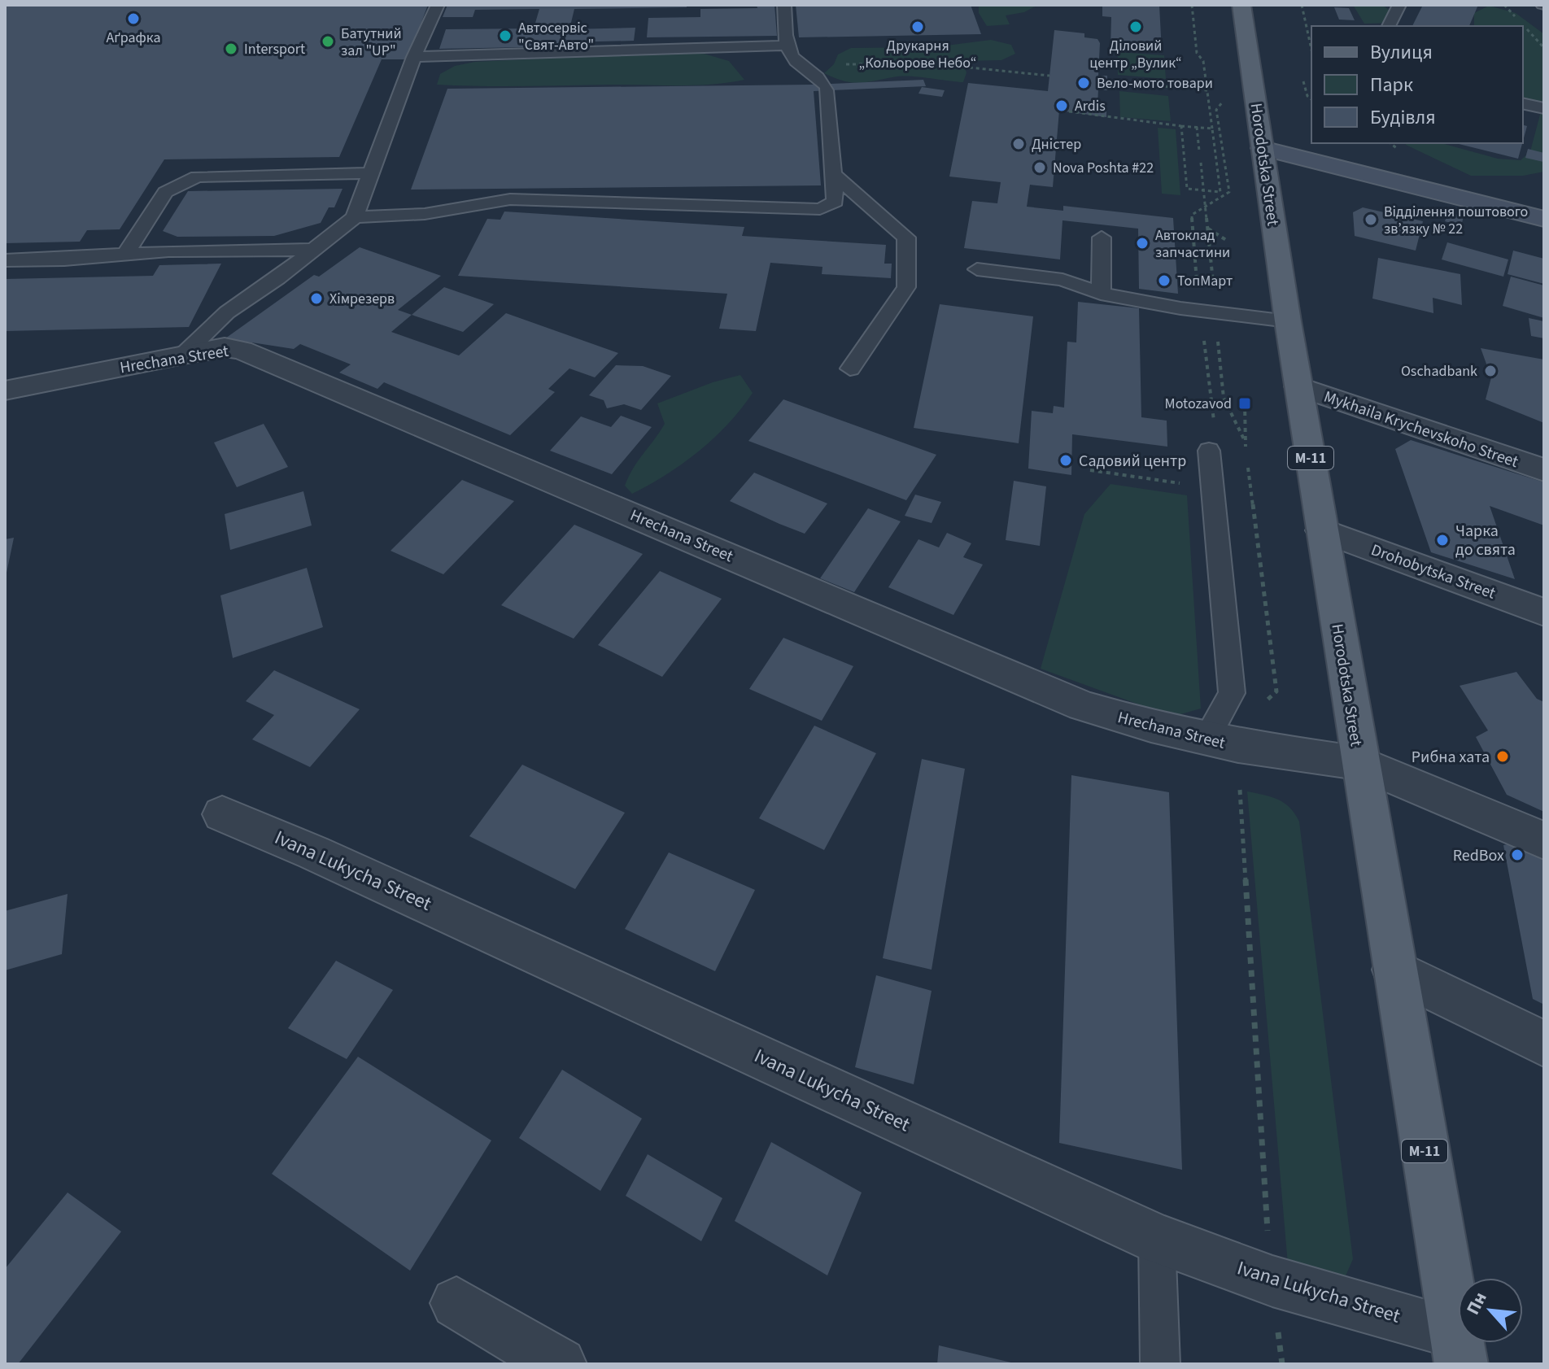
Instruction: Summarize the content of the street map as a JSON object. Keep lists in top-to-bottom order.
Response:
{
  "streets": {
    "main road": ["Horodotska Street", "М-11"],
    "street": [
      "Hrechana Street",
      "Mykhaila Krychevskoho Street",
      "Drohobytska Street",
      "Ivana Lukycha Street"
    ]
  },
  "crossings": [
    ["Horodotska Street", "Hrechana Street"],
    ["Horodotska Street", "Mykhaila Krychevskoho Street"],
    ["Horodotska Street", "Drohobytska Street"],
    ["Horodotska Street", "Ivana Lukycha Street"]
  ],
  "places": {
    "other": [
      "Аґрафка",
      "Друкарня „Кольорове Небо“",
      "Діловий центр „Вулик“",
      "Автосервіс \"Свят-Авто\"",
      "Батутний зал \"UP\"",
      "Intersport",
      "Вело-мото товари",
      "Ardis",
      "Дністер",
      "Nova Poshta #22",
      "Відділення поштового зв’язку № 22",
      "Автоклад запчастини",
      "ТопМарт",
      "Хімрезерв",
      "Oschadbank",
      "Садовий центр",
      "Чарка до свята",
      "Рибна хата",
      "RedBox"
    ],
    "transit": ["Motozavod"]
  },
  "legend": ["Вулиця", "Парк", "Будівля"],
  "north": "top left"
}
